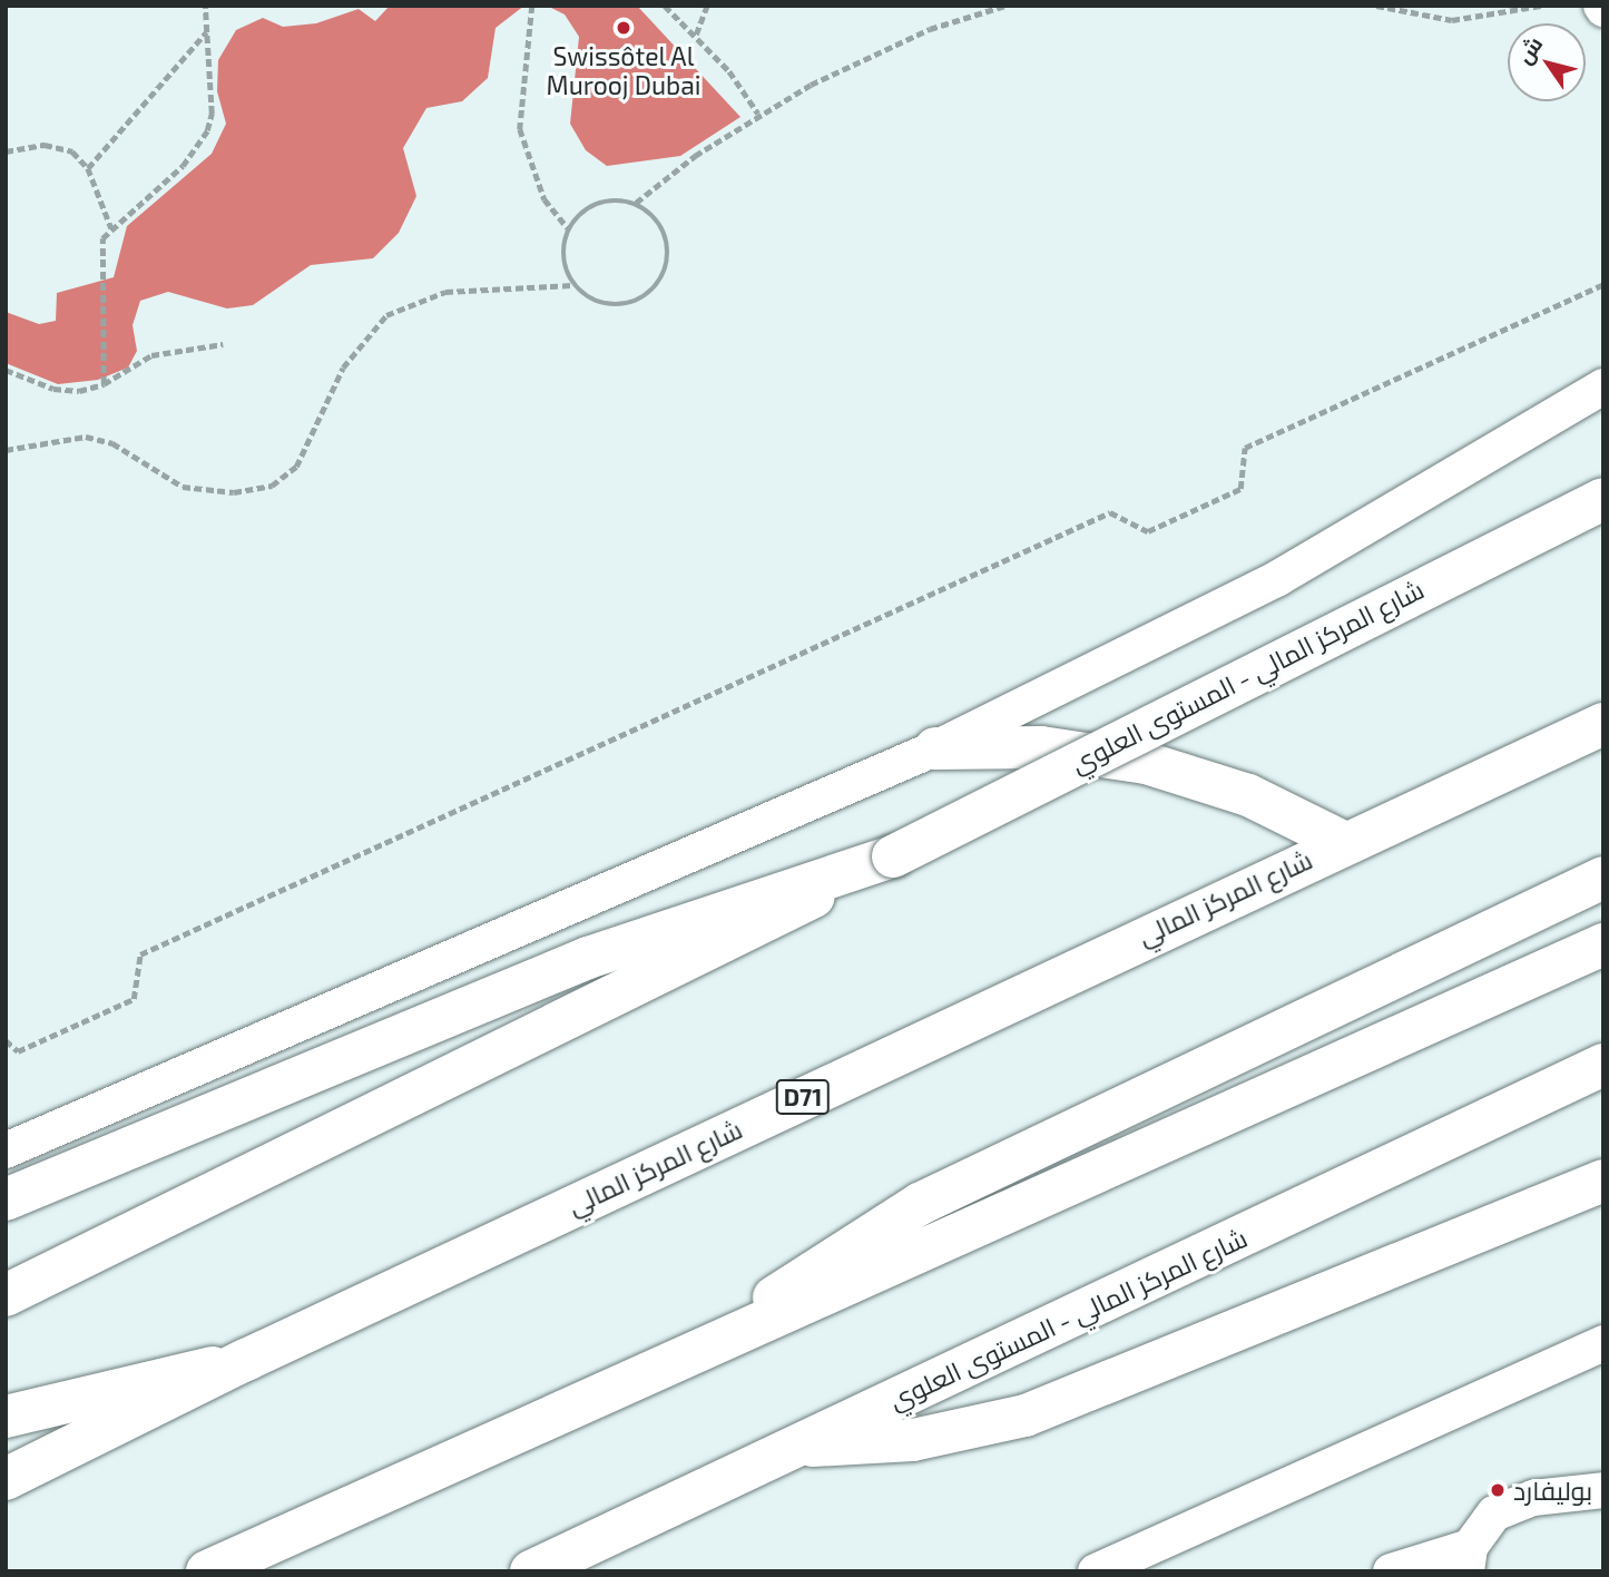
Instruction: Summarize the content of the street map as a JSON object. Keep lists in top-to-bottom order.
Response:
{
  "streets": {
    "main road": ["شارع المركز المالي - المستوى العلوي", "شارع المركز المالي", "D71"]
  },
  "places": ["Swissôtel Al Murooj Dubai", "بوليفارد"],
  "north": "top left"
}
